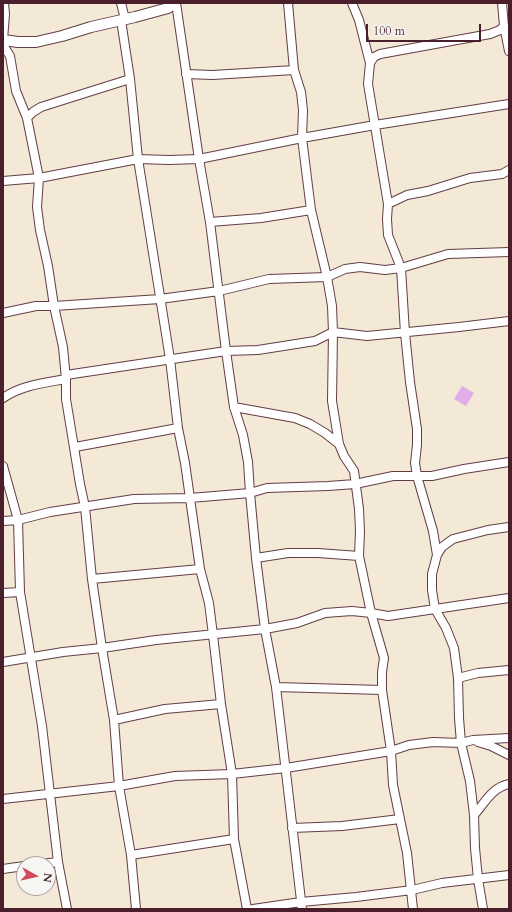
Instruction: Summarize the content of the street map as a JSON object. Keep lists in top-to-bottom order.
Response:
{
  "scale_bar": "100 m",
  "north": "right"
}
